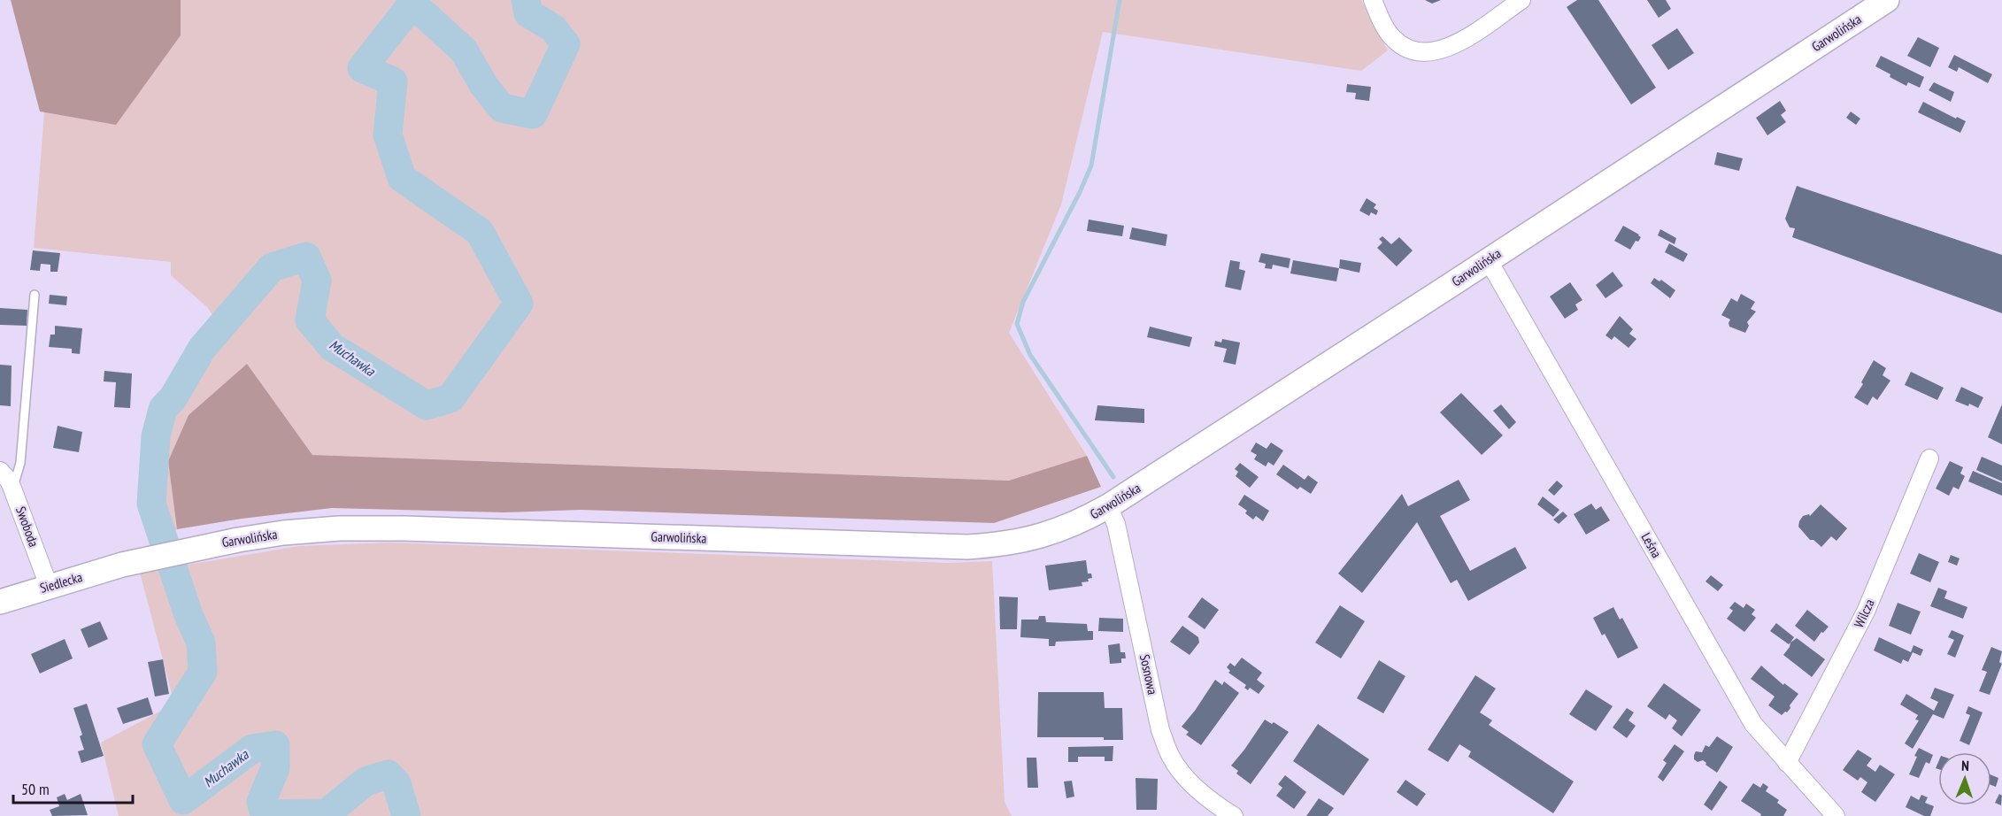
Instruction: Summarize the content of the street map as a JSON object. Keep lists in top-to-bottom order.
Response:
{
  "streets": {
    "main road": ["Garwolińska", "Siedlecka"],
    "street": [
      "Swoboda",
      "Leśna",
      "Wilcza",
      "Sosnowa"
    ]
  },
  "crossings": [
    ["Garwolińska", "Leśna"],
    ["Garwolińska", "Siedlecka"],
    ["Garwolińska", "Sosnowa"],
    ["Swoboda", "Siedlecka"],
    ["Leśna", "Wilcza"]
  ],
  "water": ["Muchawka"],
  "scale_bar": "50 m",
  "north": "top"
}
